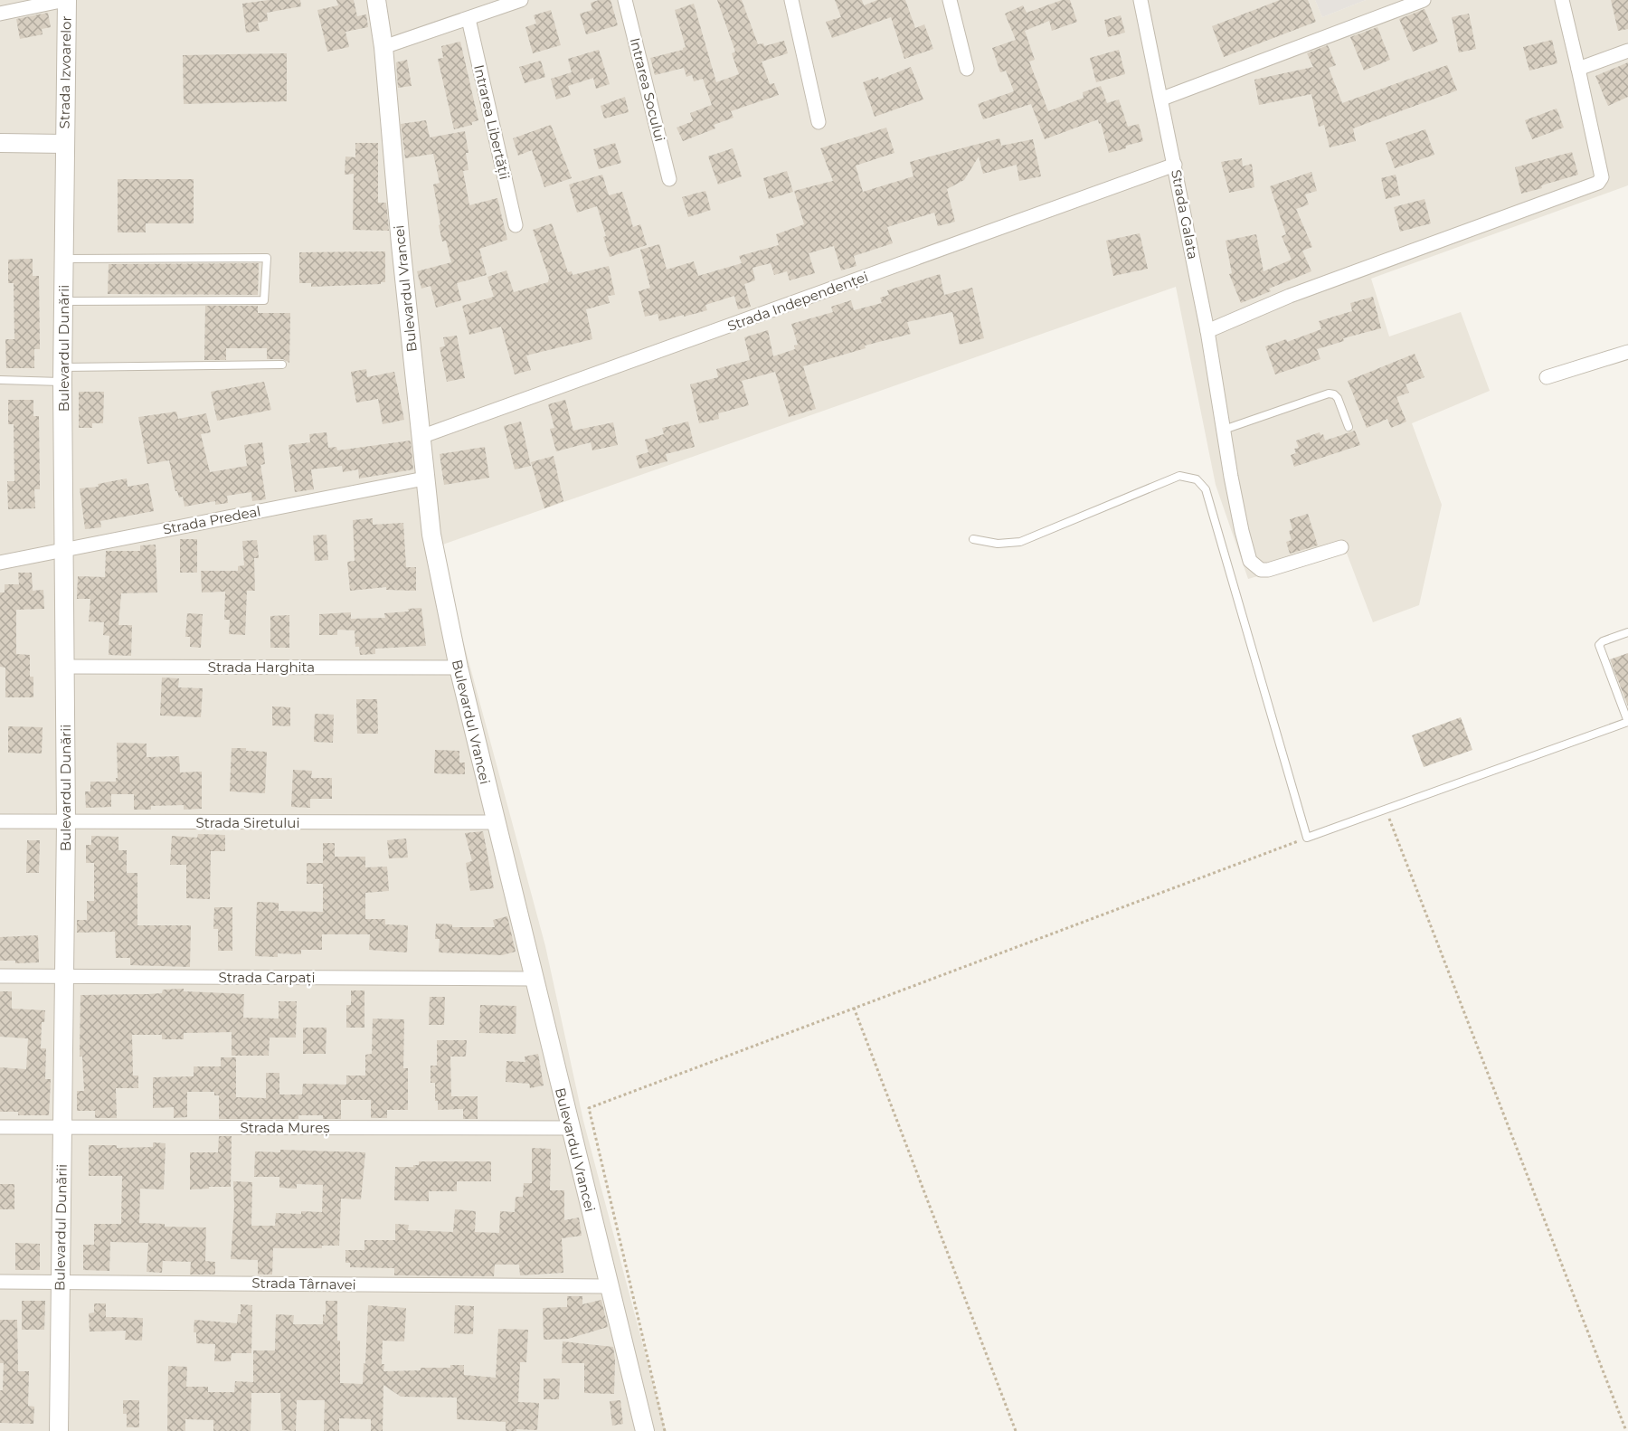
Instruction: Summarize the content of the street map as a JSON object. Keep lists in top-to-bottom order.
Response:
{
  "streets": {
    "street": [
      "Strada Izvoarelor",
      "Intrarea Socului",
      "Intrarea Libertății",
      "Strada Galata",
      "Bulevardul Vrancei",
      "Strada Independenței",
      "Bulevardul Dunării",
      "Strada Predeal",
      "Strada Harghita",
      "Strada Siretului",
      "Strada Carpați",
      "Strada Mureș",
      "Strada Târnavei"
    ]
  },
  "crossings": [
    ["Strada Izvoarelor", "Bulevardul Dunării"],
    ["Strada Galata", "Strada Independenței"],
    ["Bulevardul Vrancei", "Strada Independenței"],
    ["Bulevardul Vrancei", "Strada Predeal"],
    ["Bulevardul Vrancei", "Strada Harghita"],
    ["Bulevardul Vrancei", "Strada Siretului"],
    ["Bulevardul Vrancei", "Strada Carpați"],
    ["Bulevardul Vrancei", "Strada Mureș"],
    ["Bulevardul Vrancei", "Strada Târnavei"],
    ["Bulevardul Dunării", "Strada Predeal"],
    ["Bulevardul Dunării", "Strada Harghita"],
    ["Bulevardul Dunării", "Strada Siretului"],
    ["Bulevardul Dunării", "Strada Carpați"],
    ["Bulevardul Dunării", "Strada Mureș"],
    ["Bulevardul Dunării", "Strada Târnavei"]
  ]
}
